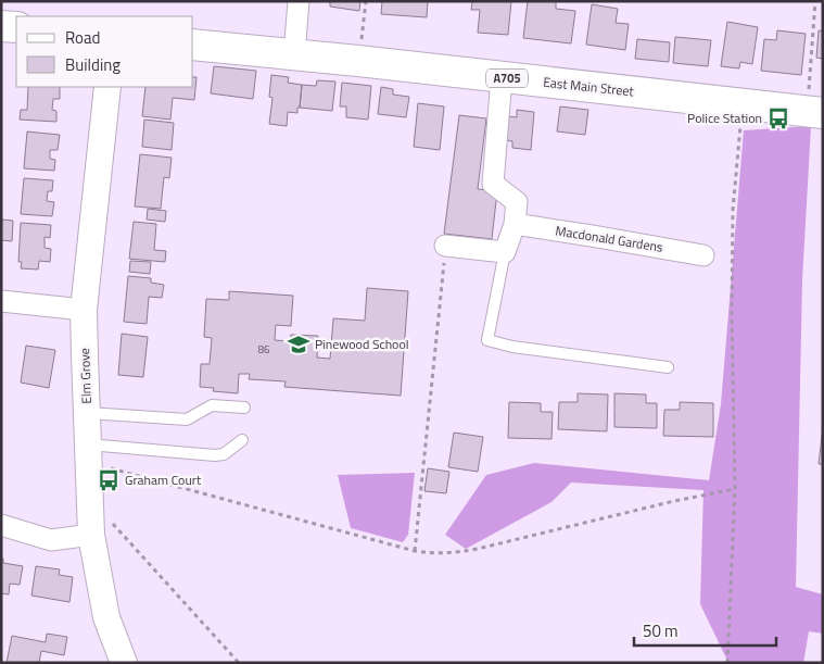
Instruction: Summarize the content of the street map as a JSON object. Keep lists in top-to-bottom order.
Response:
{
  "streets": {
    "main road": ["A705", "East Main Street"],
    "street": ["Macdonald Gardens", "Elm Grove"]
  },
  "places": {
    "bus stop": ["Police Station", "Graham Court"],
    "school or university": ["Pinewood School"]
  },
  "house_numbers": ["86"],
  "legend": ["Road", "Building"],
  "scale_bar": "50 m"
}
